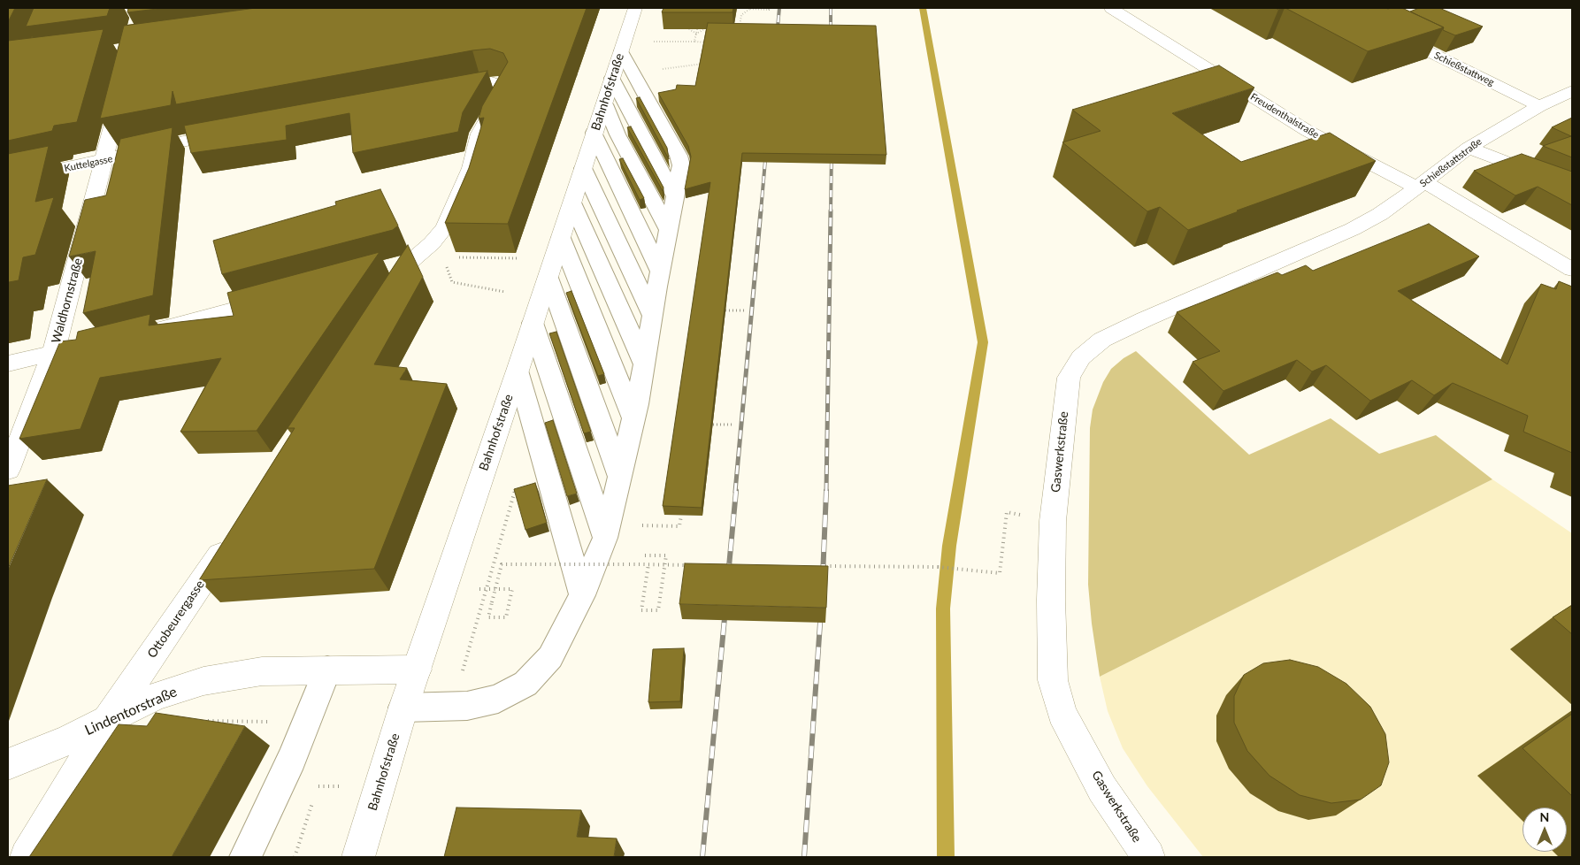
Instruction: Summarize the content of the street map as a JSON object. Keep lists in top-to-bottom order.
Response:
{
  "streets": {
    "street": [
      "Schießstattweg",
      "Bahnhofstraße",
      "Freudenthalstraße",
      "Schießstattstraße",
      "Kuttelgasse",
      "Waldhornstraße",
      "Gaswerkstraße",
      "Ottobeurergasse",
      "Lindentorstraße"
    ]
  },
  "crossings": [
    ["Schießstattweg", "Schießstattstraße"],
    ["Bahnhofstraße", "Lindentorstraße"],
    ["Freudenthalstraße", "Schießstattstraße"],
    ["Schießstattstraße", "Gaswerkstraße"],
    ["Kuttelgasse", "Waldhornstraße"],
    ["Ottobeurergasse", "Lindentorstraße"]
  ],
  "north": "top"
}
